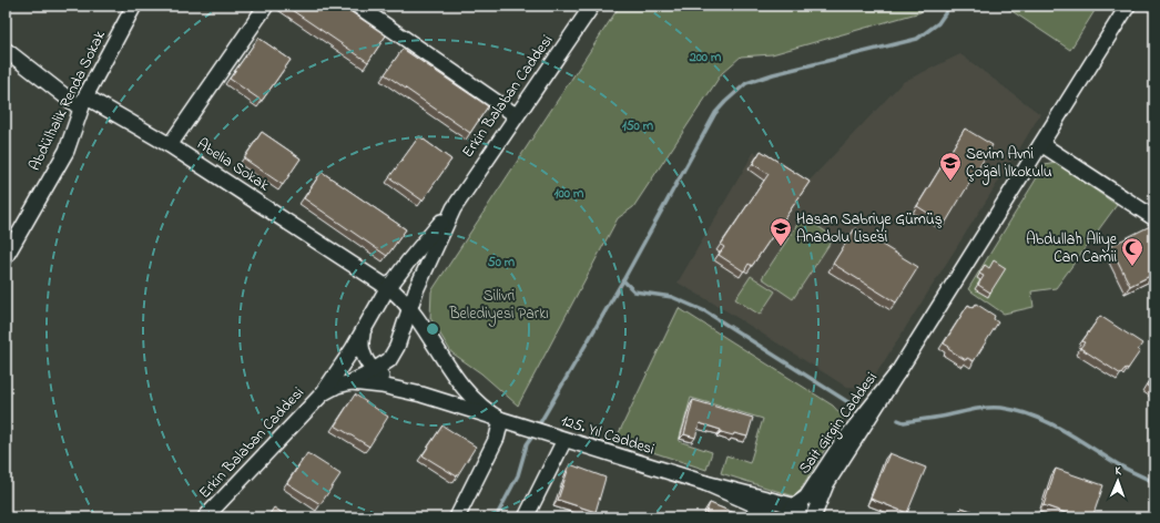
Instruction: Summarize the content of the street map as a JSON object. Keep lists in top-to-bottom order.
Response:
{
  "streets": {
    "street": [
      "Erkin Balaban Caddesi",
      "Abdülhalik Renda Sokak",
      "Abelia Sokak",
      "Sait Girgin Caddesi",
      "125. Yıl Caddesi"
    ]
  },
  "crossings": [
    ["Abdülhalik Renda Sokak", "Abelia Sokak"],
    ["Sait Girgin Caddesi", "125. Yıl Caddesi"]
  ],
  "parks": ["Silivri Belediyesi Parkı"],
  "places": {
    "school or university": ["Sevim Avni Çoğal İlkokulu", "Hasan Sabriye Gümüş Anadolu Lisesi"],
    "mosque": ["Abdullah Aliye Can Camii"]
  },
  "north": "top",
  "rings": [
    "200 m",
    "150 m",
    "100 m",
    "50 m"
  ]
}
